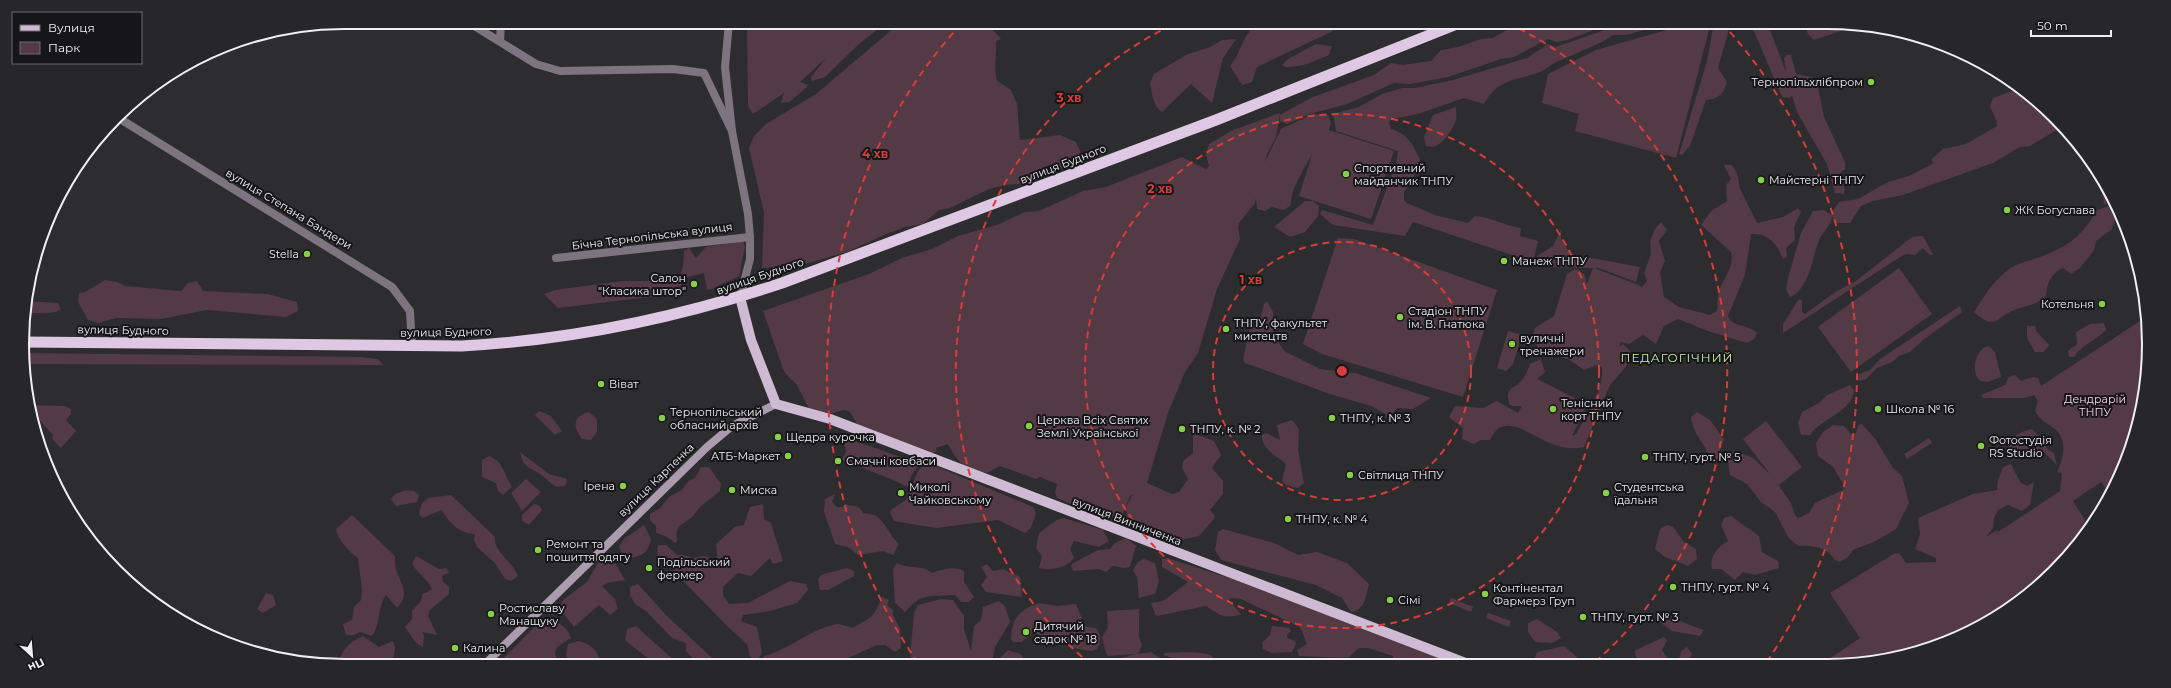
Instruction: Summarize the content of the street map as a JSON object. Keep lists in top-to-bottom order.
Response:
{
  "streets": {
    "highway": ["вулиця Будного"],
    "main road": ["вулиця Карпенка", "вулиця Винниченка"],
    "street": ["вулиця Степана Бандери", "Бічна Тернопільська вулиця"]
  },
  "crossings": [
    ["вулиця Будного", "вулиця Степана Бандери"],
    ["вулиця Карпенка", "вулиця Винниченка"]
  ],
  "districts": ["ПЕДАГОГІЧНИЙ"],
  "parks": ["Дендрарій ТНПУ"],
  "places": [
    "Тернопільхлібпром",
    "Спортивний майданчик ТНПУ",
    "Майстерні ТНПУ",
    "ЖК Богуслава",
    "Stella",
    "Манеж ТНПУ",
    "Салон \"Класика штор\"",
    "Котельня",
    "Стадіон ТНПУ ім. В. Гнатюка",
    "ТНПУ, факультет мистецтв",
    "вуличні тренажери",
    "Віват",
    "Тенісний корт ТНПУ",
    "Школа № 16",
    "Тернопільський обласний архів",
    "ТНПУ, к. № 3",
    "Церква Всіх Святих Землі Української",
    "ТНПУ, к. № 2",
    "Щедра курочка",
    "Фотостудія RS Studio",
    "АТБ-Маркет",
    "ТНПУ, гурт. № 5",
    "Смачні ковбаси",
    "Світлиця ТНПУ",
    "Ірена",
    "Миска",
    "Миколі Чайковському",
    "Студентська їдальня",
    "ТНПУ, к. № 4",
    "Ремонт та пошиття одягу",
    "Подільський фермер",
    "ТНПУ, гурт. № 4",
    "Контінентал Фармерз Груп",
    "Сімі",
    "Ростиславу Манащуку",
    "ТНПУ, гурт. № 3",
    "Дитячий садок № 18",
    "Калина"
  ],
  "legend": ["Вулиця", "Парк"],
  "scale_bar": "50 m",
  "north": "bottom right",
  "rings": [
    "3 хв",
    "4 хв",
    "2 хв",
    "1 хв"
  ]
}
